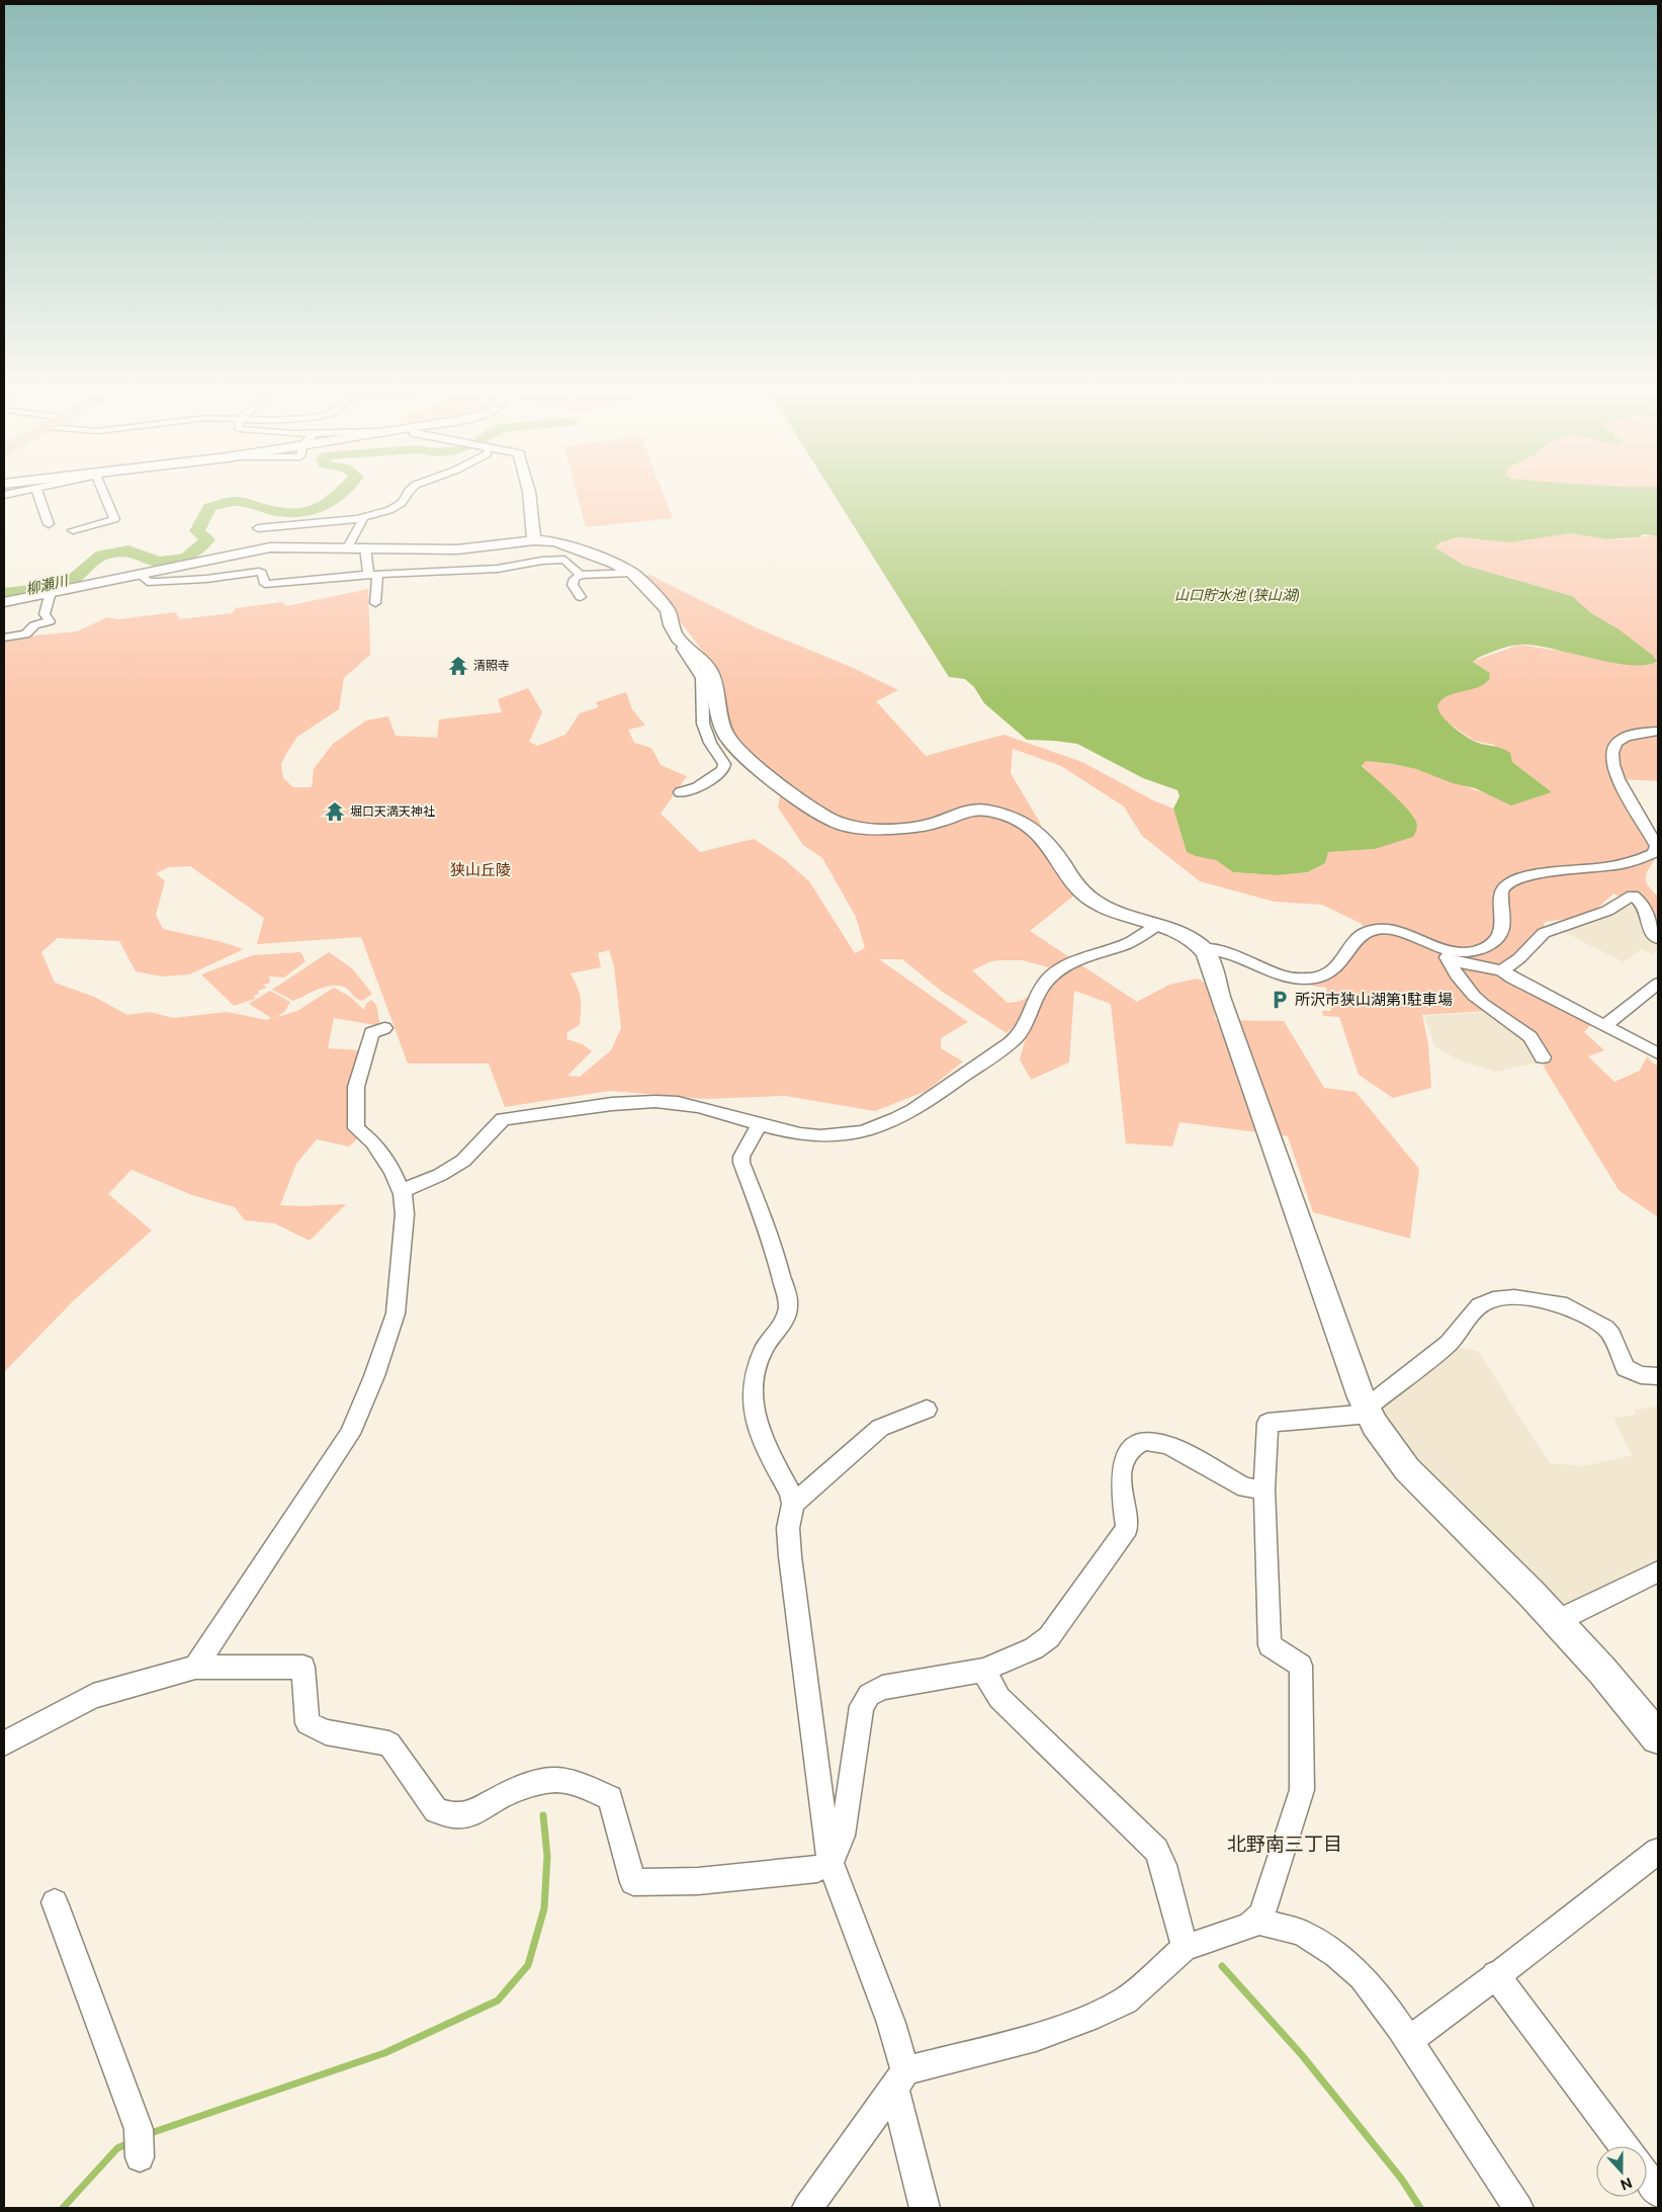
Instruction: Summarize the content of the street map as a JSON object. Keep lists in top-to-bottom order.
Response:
{
  "districts": ["北野南三丁目"],
  "water": ["柳瀬川", "山口貯水池 (狭山湖)"],
  "parks": ["狭山丘陵"],
  "places": {
    "temple": ["清照寺", "堀口天満天神社"],
    "parking": ["所沢市狭山湖第1駐車場"]
  },
  "north": "bottom"
}
